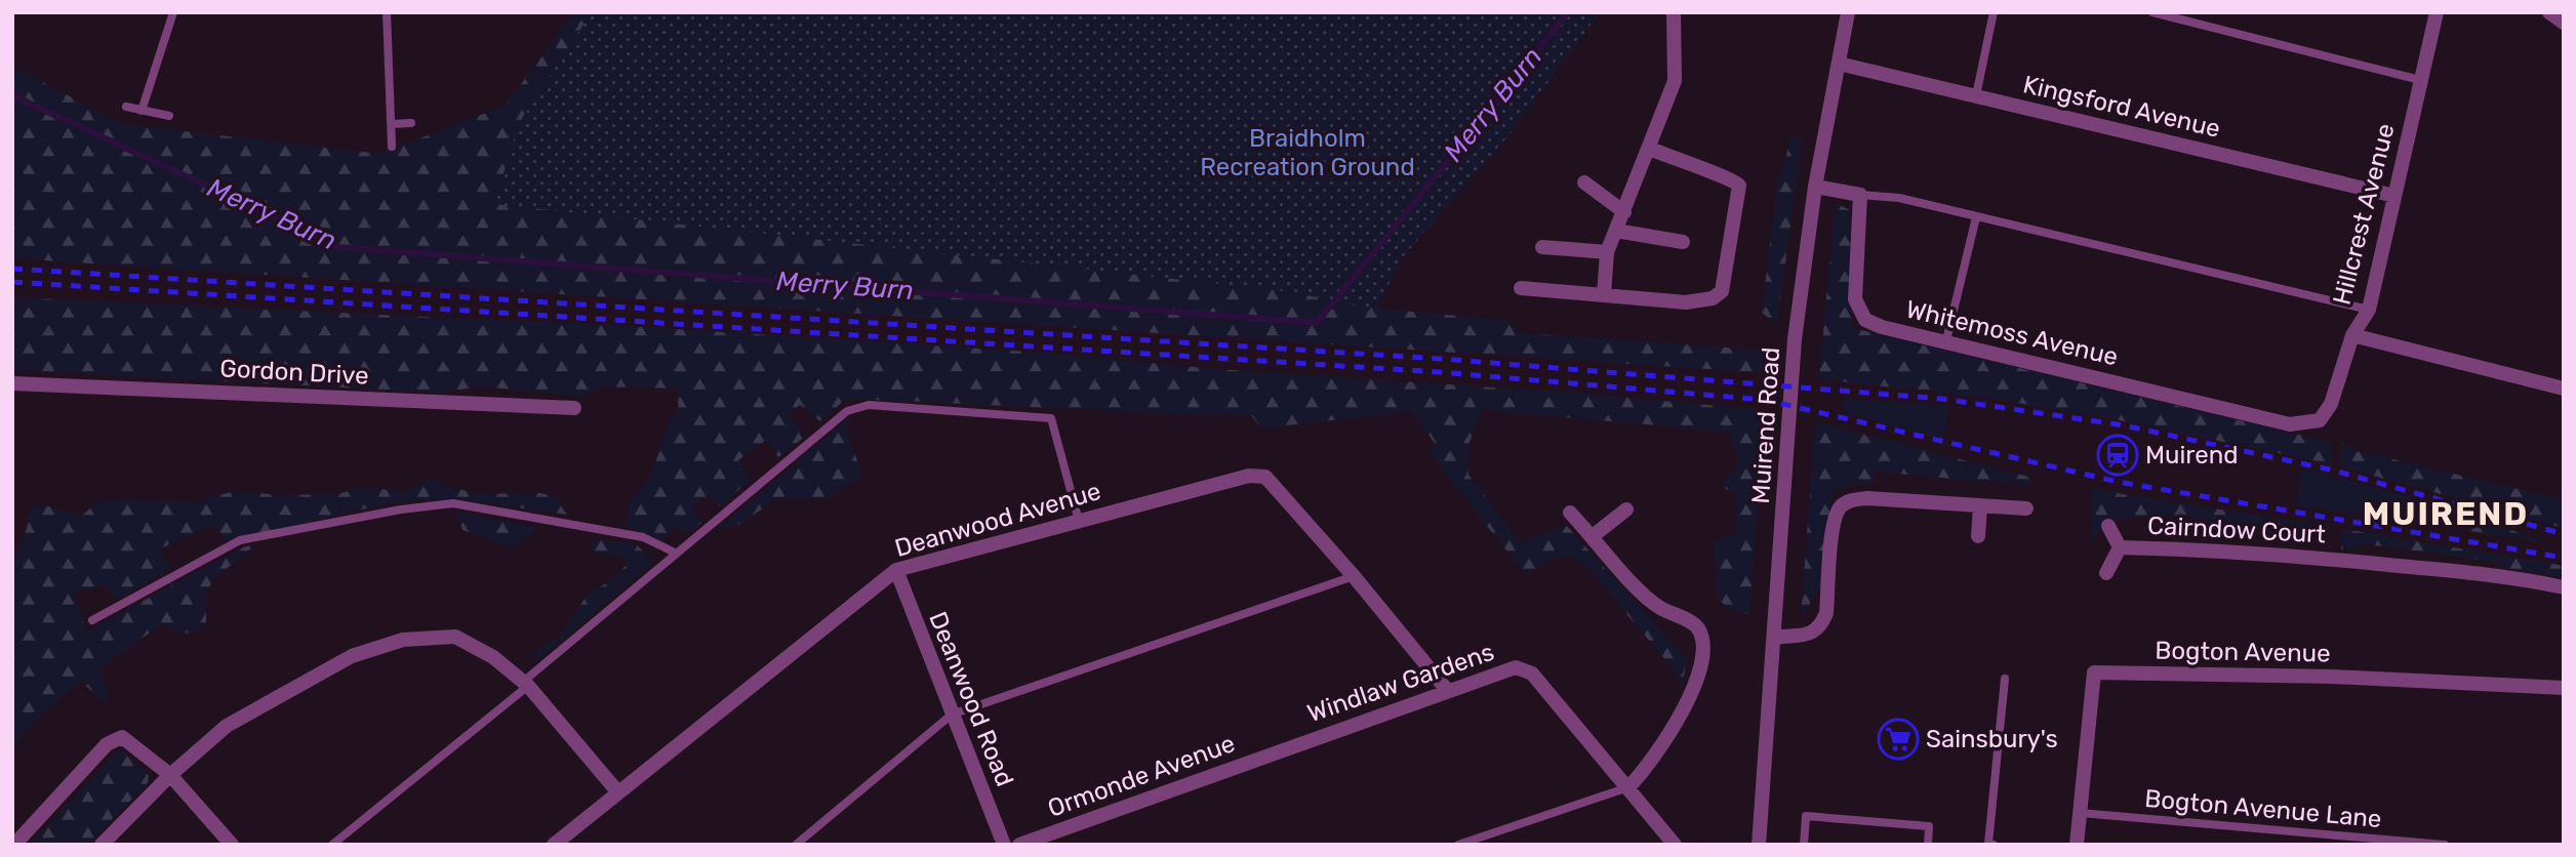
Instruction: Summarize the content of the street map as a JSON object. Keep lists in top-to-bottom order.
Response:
{
  "streets": {
    "street": [
      "Kingsford Avenue",
      "Hillcrest Avenue",
      "Whitemoss Avenue",
      "Gordon Drive",
      "Muirend Road",
      "Deanwood Avenue",
      "Cairndow Court",
      "Bogton Avenue",
      "Windlaw Gardens",
      "Deanwood Road",
      "Ormonde Avenue"
    ],
    "lane": ["Bogton Avenue Lane"]
  },
  "crossings": [
    ["Kingsford Avenue", "Hillcrest Avenue"],
    ["Kingsford Avenue", "Muirend Road"],
    ["Hillcrest Avenue", "Whitemoss Avenue"],
    ["Deanwood Avenue", "Windlaw Gardens"],
    ["Deanwood Avenue", "Deanwood Road"],
    ["Bogton Avenue", "Bogton Avenue Lane"],
    ["Windlaw Gardens", "Ormonde Avenue"]
  ],
  "districts": ["MUIREND"],
  "water": ["Merry Burn"],
  "parks": ["Braidholm Recreation Ground"],
  "places": {
    "station": ["Muirend"],
    "supermarket": ["Sainsbury's"]
  }
}
